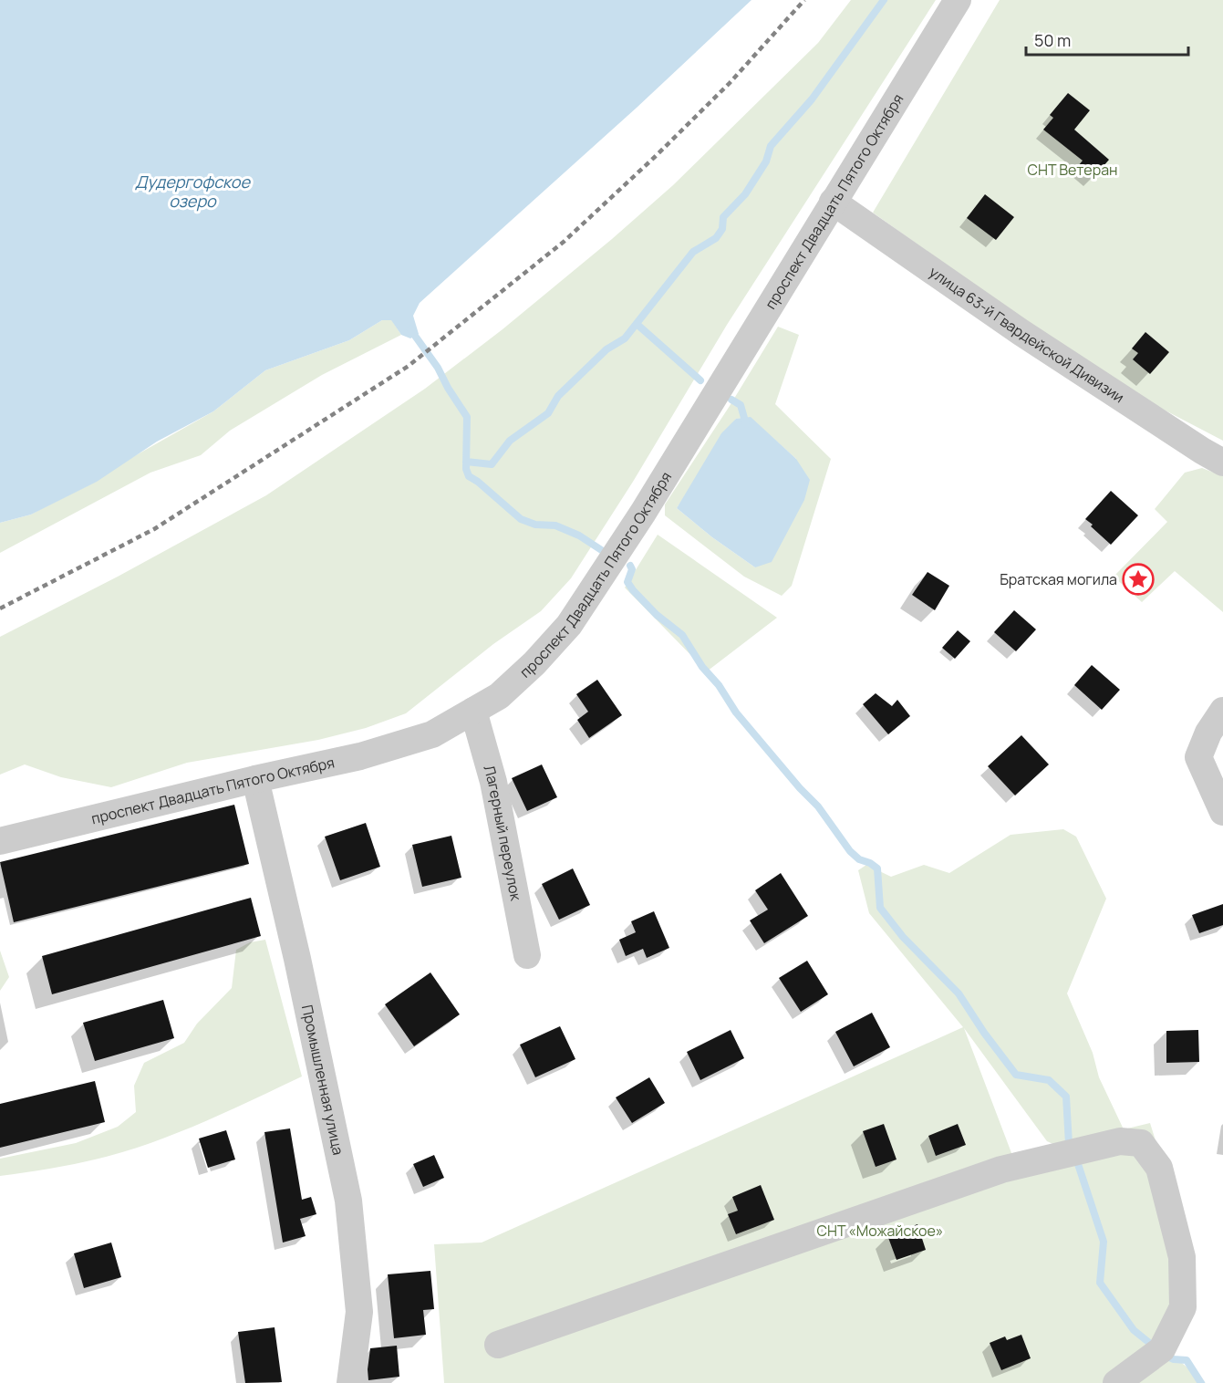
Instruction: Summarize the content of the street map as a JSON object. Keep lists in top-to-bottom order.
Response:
{
  "streets": {
    "street": [
      "проспект Двадцать Пятого Октября",
      "улица 63-й Гвардейской Дивизии",
      "Лагерный переулок",
      "Промышленная улица"
    ]
  },
  "crossings": [
    ["проспект Двадцать Пятого Октября", "улица 63-й Гвардейской Дивизии"],
    ["проспект Двадцать Пятого Октября", "Лагерный переулок"],
    ["проспект Двадцать Пятого Октября", "Промышленная улица"]
  ],
  "water": ["Дудергофское озеро"],
  "parks": ["СНТ Ветеран", "СНТ «Можайское»"],
  "places": {
    "place": ["Братская могила"]
  },
  "scale_bar": "50 m"
}
